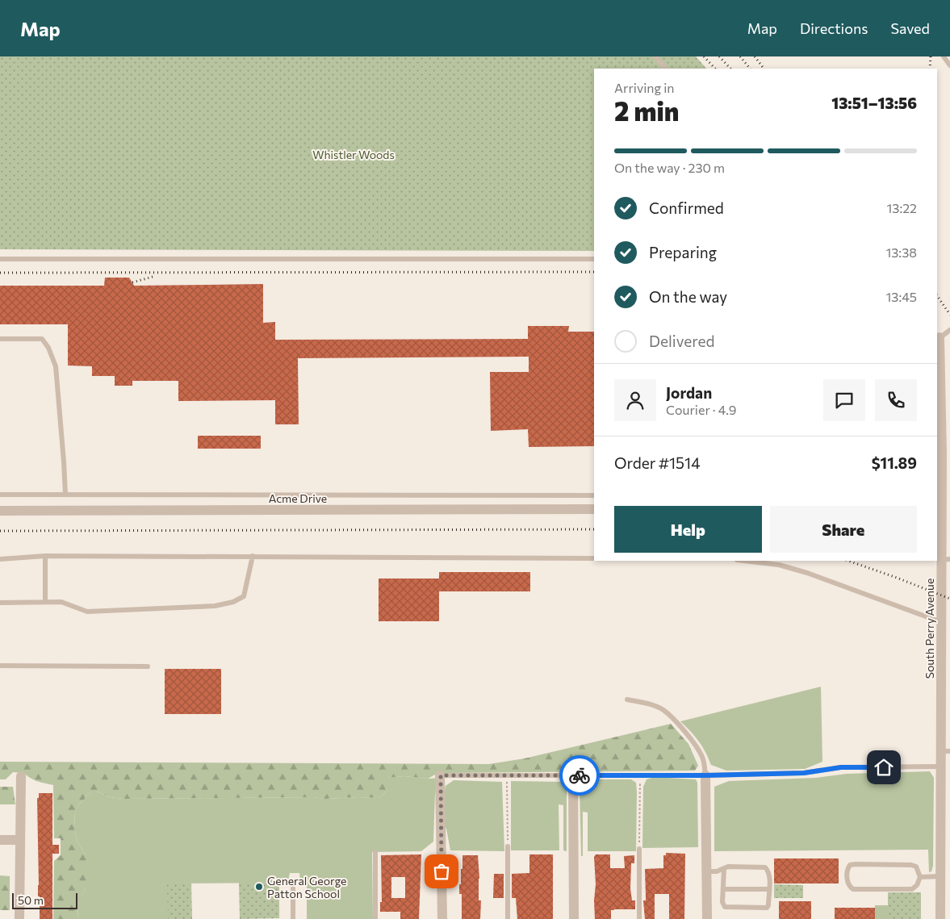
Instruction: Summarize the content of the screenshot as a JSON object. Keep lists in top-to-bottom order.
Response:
{
  "streets": {
    "street": ["Acme Drive", "South Perry Avenue"]
  },
  "parks": ["Whistler Woods"],
  "places": ["General George Patton School"],
  "scale_bar": "50 m",
  "page": {
    "header": "Map",
    "nav": ["Map", "Directions", "Saved"],
    "heading": ["2 min", "Arriving in", "13:51–13:56"],
    "panel": [
      "Jordan",
      "Courier · 4.9",
      "Order #1514",
      "$11.89"
    ],
    "bar": "On the way · 230 m",
    "list": [
      ["Confirmed", "13:22"],
      ["Preparing", "13:38"],
      ["On the way", "13:45"],
      "Delivered"
    ],
    "buttons": ["Help", "Share"],
    "scale": "50 m"
  }
}
